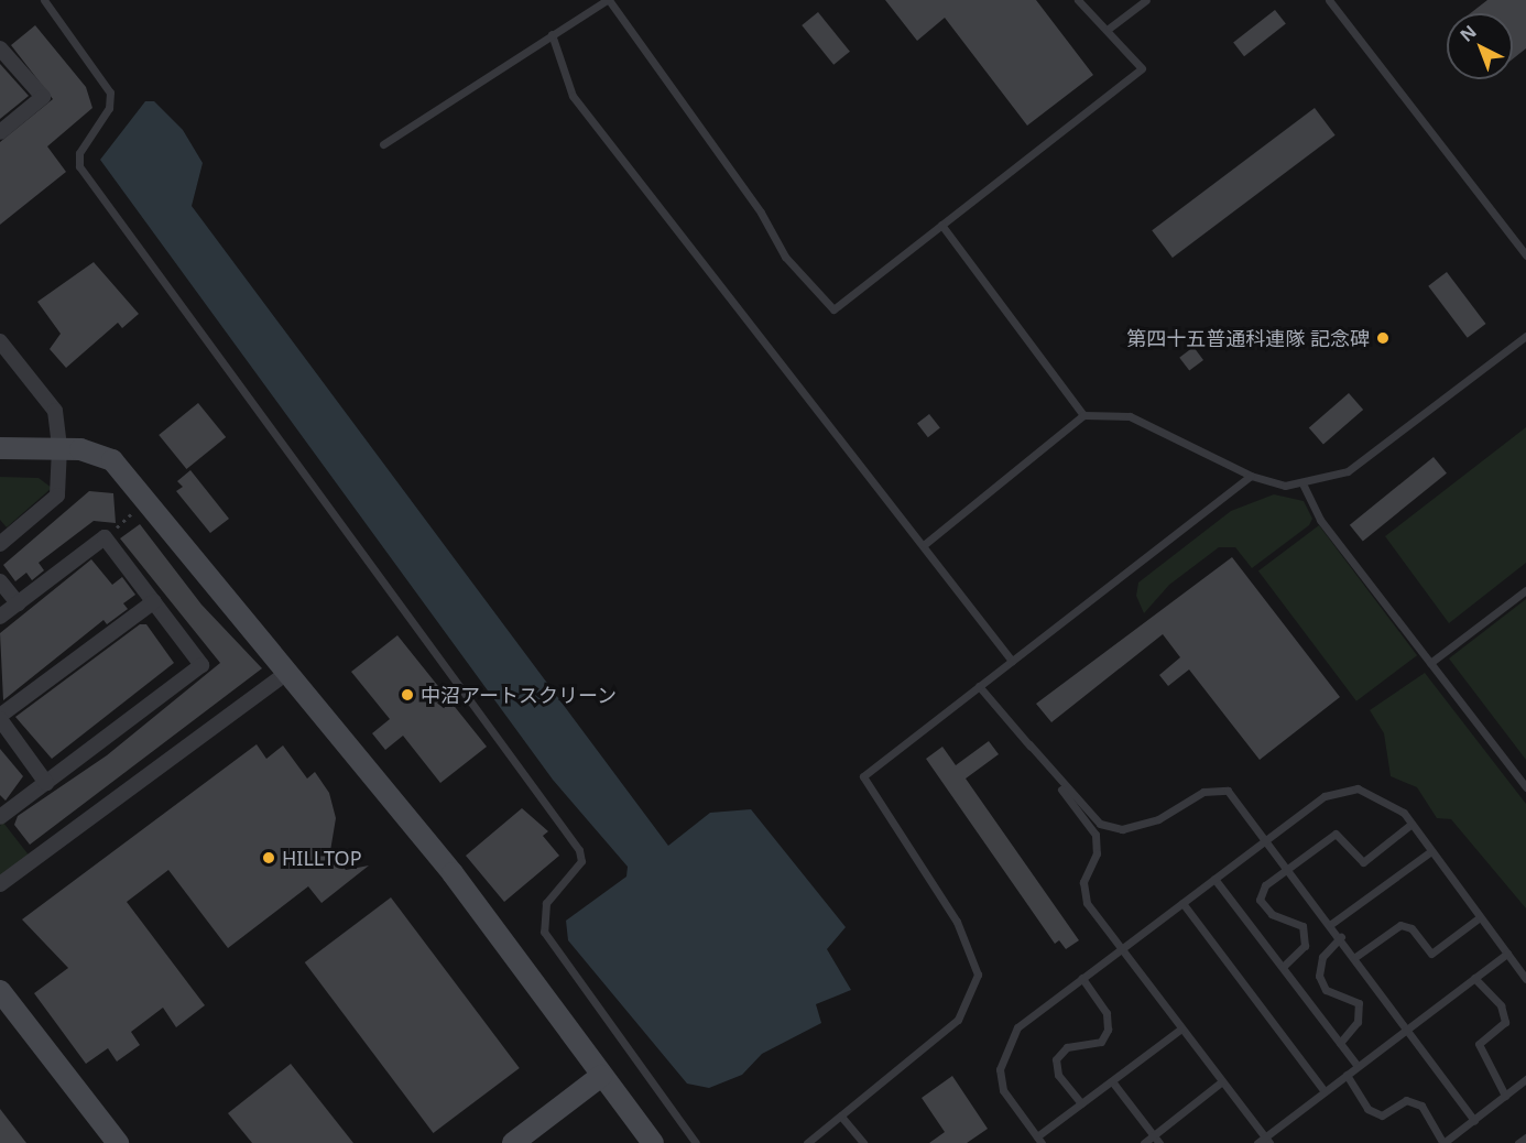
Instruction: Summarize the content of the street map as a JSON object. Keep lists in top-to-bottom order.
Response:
{
  "places": ["第四十五普通科連隊 記念碑", "中沼アートスクリーン", "HILLTOP"],
  "north": "top left"
}
